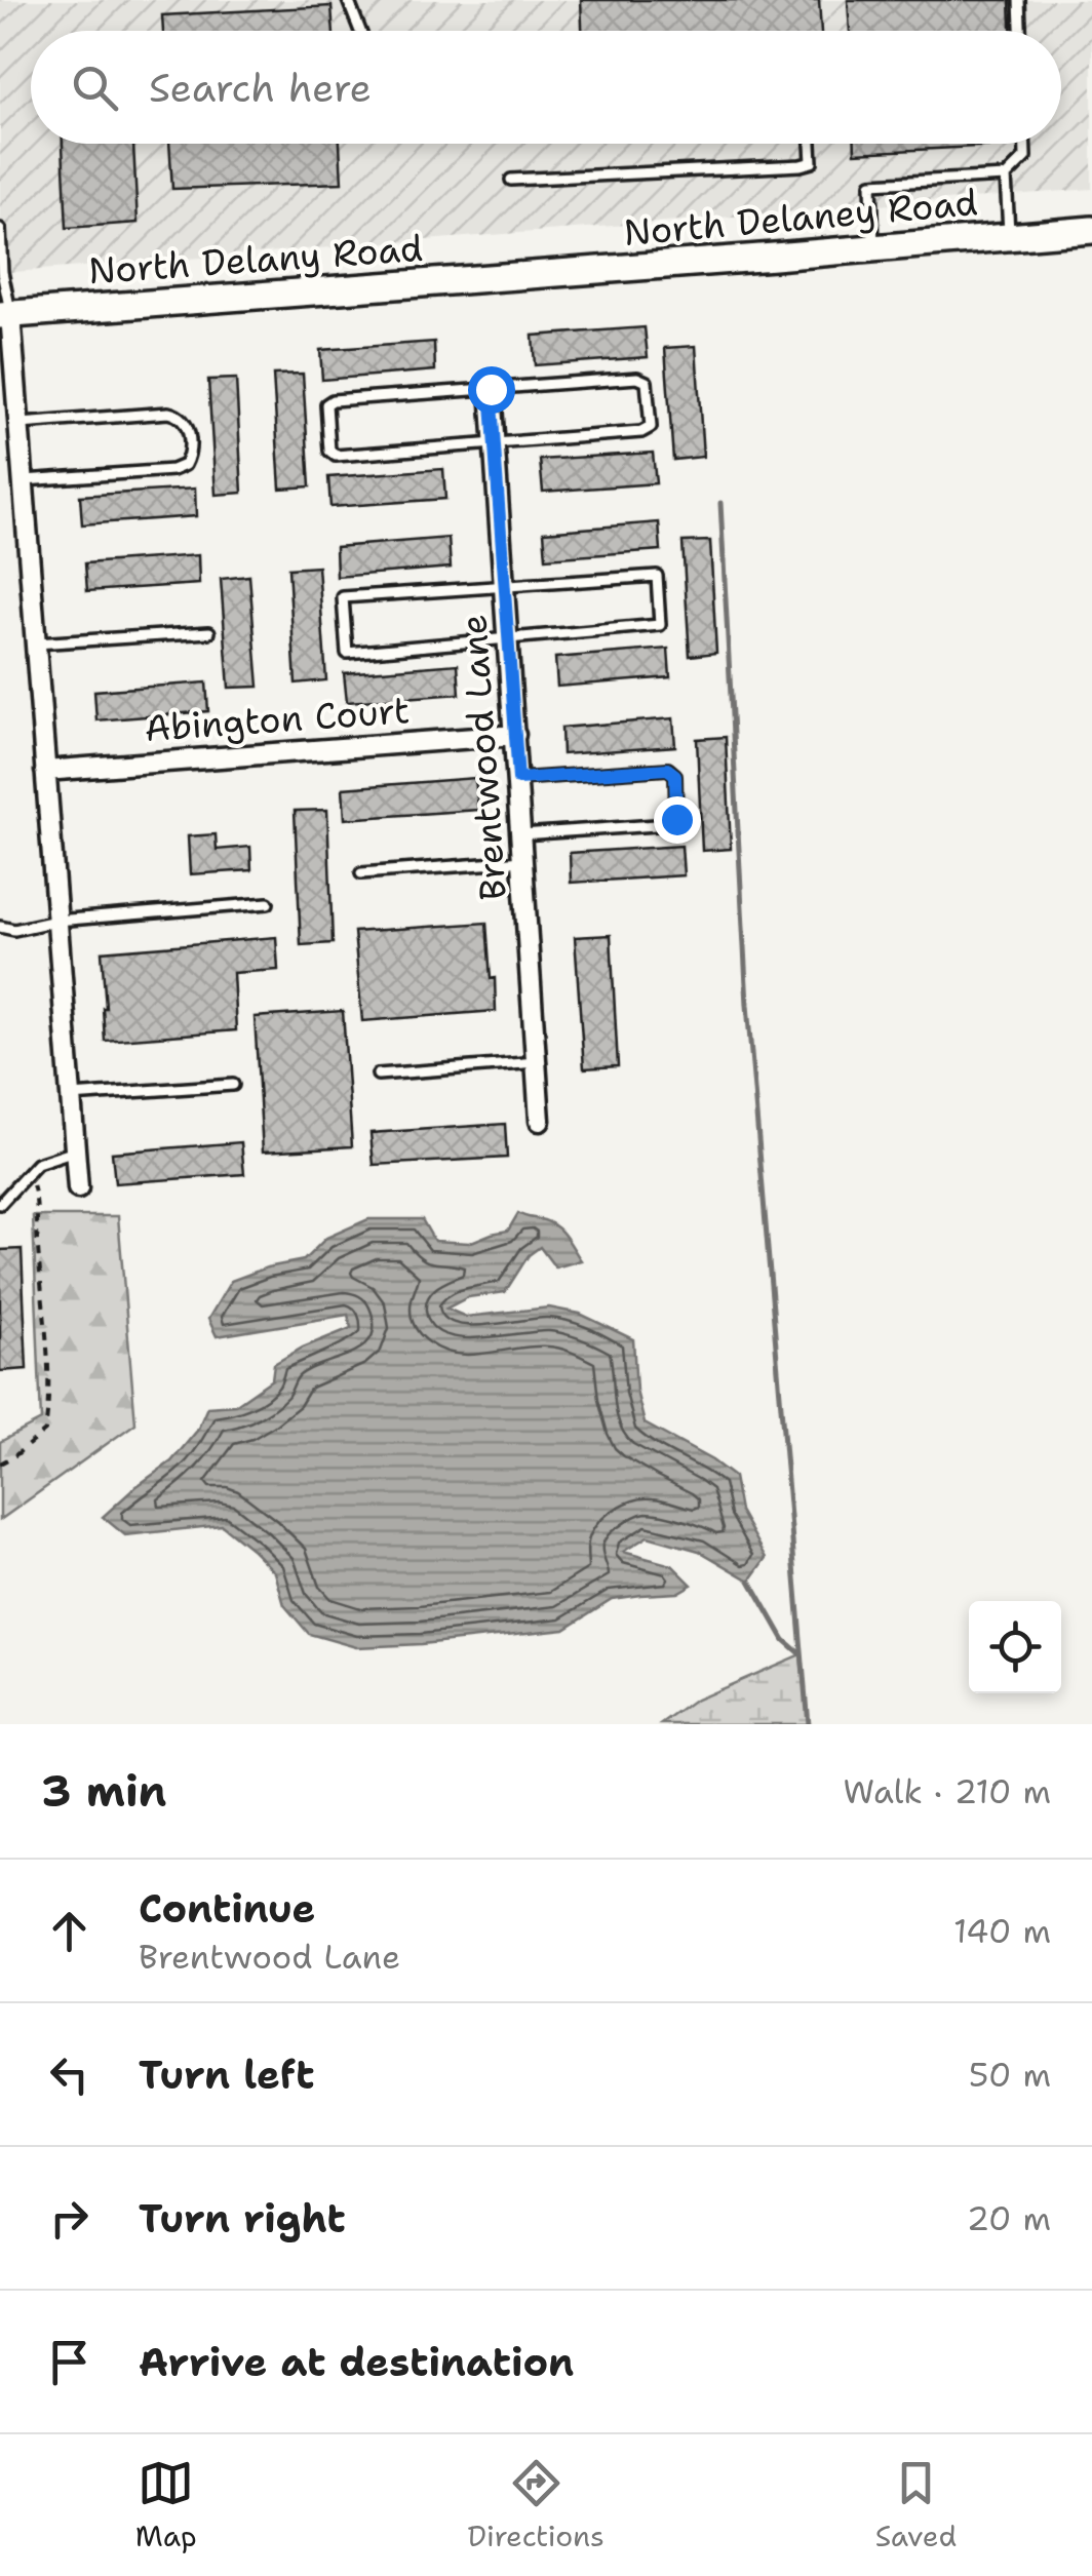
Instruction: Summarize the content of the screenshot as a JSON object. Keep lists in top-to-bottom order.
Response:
{
  "streets": {
    "street": [
      "North Delaney Road",
      "North Delany Road",
      "Abington Court",
      "Brentwood Lane"
    ]
  },
  "crossings": [
    ["North Delaney Road", "North Delany Road"],
    ["Abington Court", "Brentwood Lane"]
  ],
  "page": {
    "search": "Search here",
    "heading": ["3 min", "Walk · 210 m"],
    "list": [
      ["Continue", "Brentwood Lane", "140 m"],
      ["Turn left", "50 m"],
      ["Turn right", "20 m"],
      "Arrive at destination"
    ],
    "nav": ["Map", "Directions", "Saved"]
  }
}
